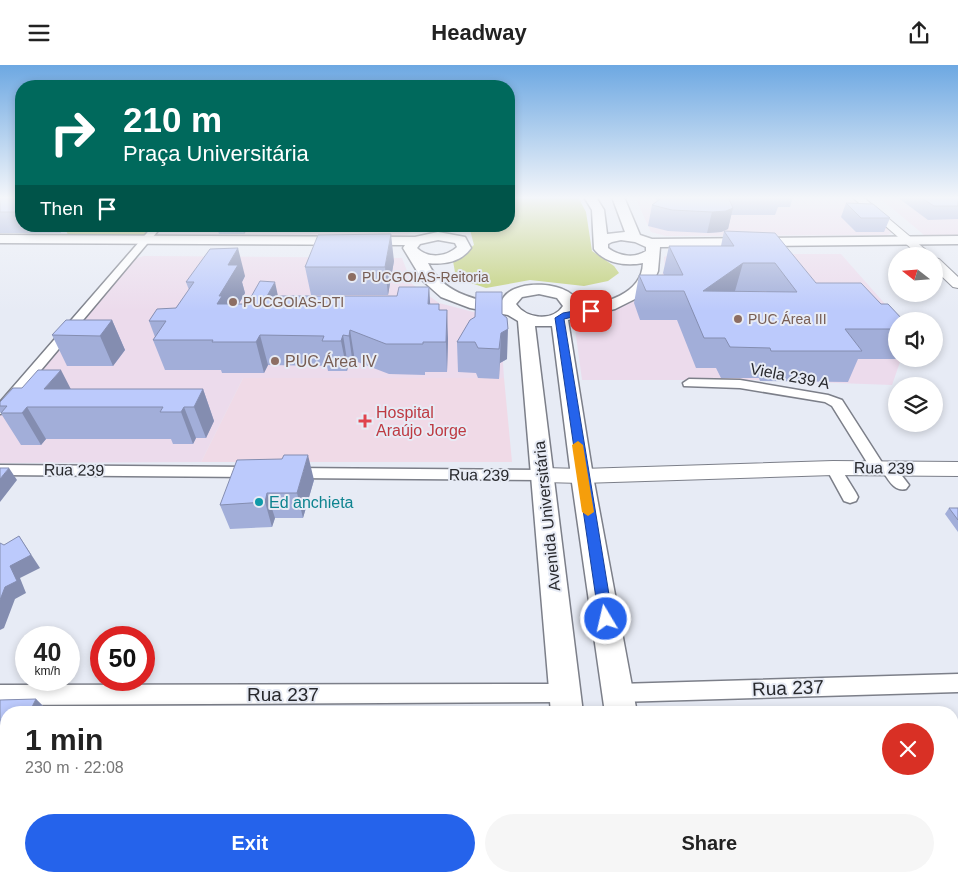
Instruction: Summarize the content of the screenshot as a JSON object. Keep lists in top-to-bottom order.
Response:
{
  "streets": {
    "main road": ["Avenida Universitária"],
    "street": ["Viela 239 A", "Rua 239", "Rua 237"]
  },
  "crossings": [
    ["Viela 239 A", "Rua 239"],
    ["Rua 239", "Avenida Universitária"],
    ["Avenida Universitária", "Rua 237"]
  ],
  "places": {
    "other": [
      "PUCGOIAS-Reitoria",
      "PUCGOIAS-DTI",
      "PUC Área III",
      "PUC Área IV",
      "Ed anchieta"
    ],
    "health": ["Hospital Araújo Jorge"]
  },
  "north": "left",
  "page": {
    "header": "Headway",
    "turn": ["210 m", "Praça Universitária"],
    "then": "Then",
    "speed": "40 km/h",
    "limit": "50",
    "heading": ["1 min", "230 m · 22:08"],
    "buttons": ["Exit", "Share"]
  }
}
